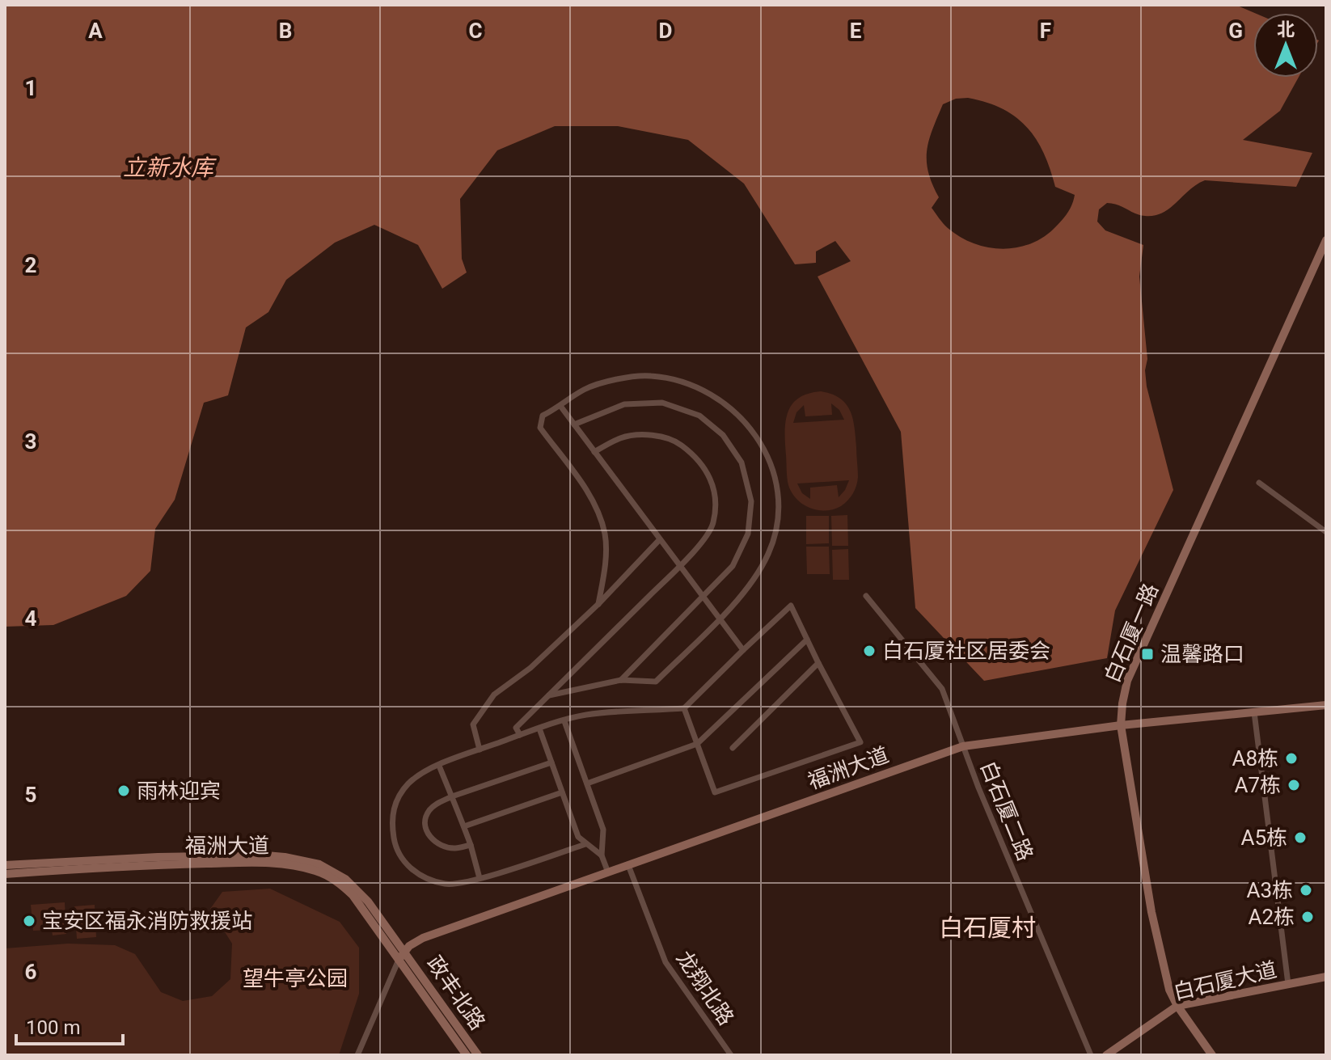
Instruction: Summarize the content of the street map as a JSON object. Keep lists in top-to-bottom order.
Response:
{
  "streets": {
    "street": [
      "白石厦一路",
      "福洲大道",
      "白石厦二路",
      "白石厦大道",
      "龙翔北路",
      "政丰北路"
    ]
  },
  "crossings": [
    ["白石厦一路", "福洲大道"],
    ["白石厦一路", "白石厦大道"],
    ["福洲大道", "白石厦二路"],
    ["福洲大道", "龙翔北路"],
    ["福洲大道", "政丰北路"]
  ],
  "districts": ["白石厦村"],
  "water": ["立新水库"],
  "parks": ["望牛亭公园"],
  "places": {
    "other": [
      "白石厦社区居委会",
      "A8栋",
      "A7栋",
      "雨林迎宾",
      "A5栋",
      "A3栋",
      "A2栋",
      "宝安区福永消防救援站"
    ],
    "transit": ["温馨路口"]
  },
  "scale_bar": "100 m",
  "north": "top",
  "grid": {
    "columns": [
      "A",
      "B",
      "C",
      "D",
      "E",
      "F",
      "G"
    ],
    "rows": [
      "1",
      "2",
      "3",
      "4",
      "5",
      "6"
    ]
  }
}
